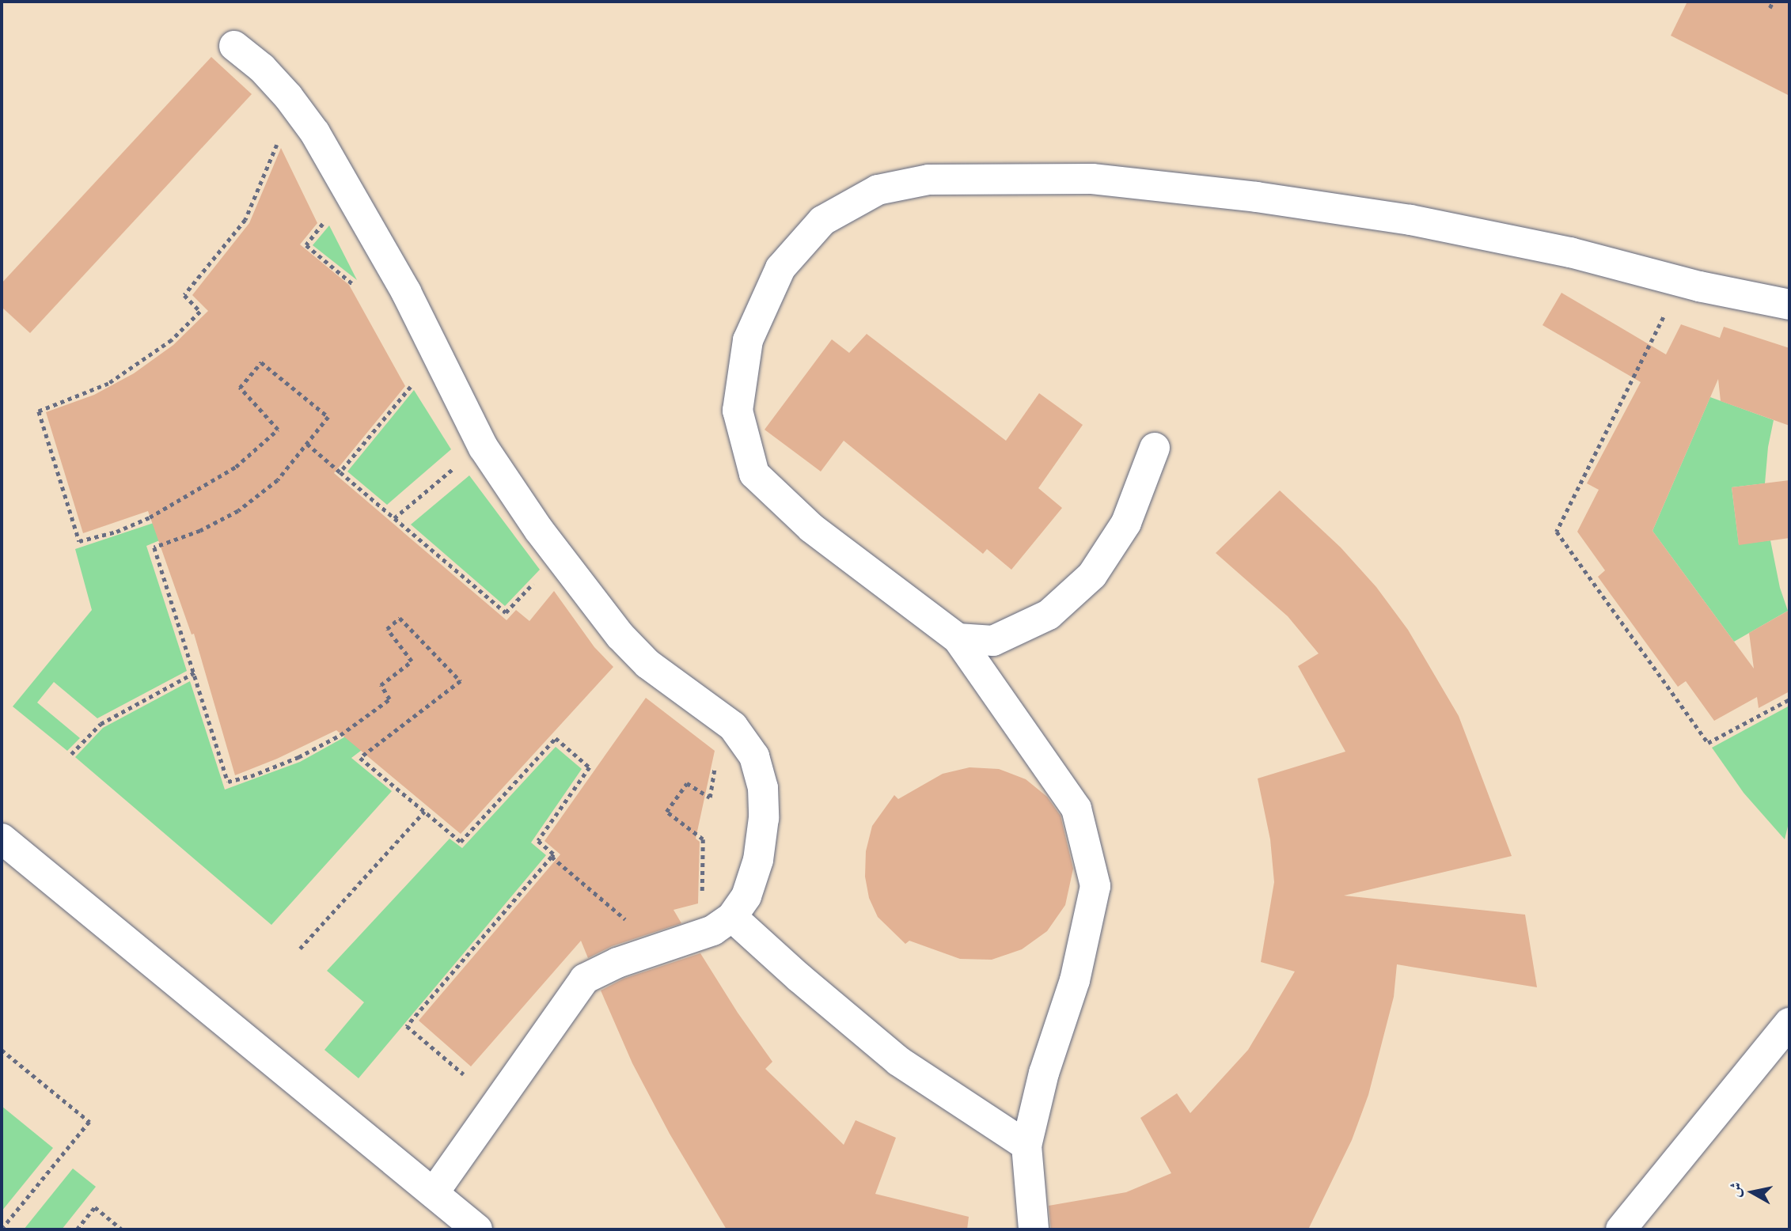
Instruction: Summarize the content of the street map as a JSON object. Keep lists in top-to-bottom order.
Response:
{
  "north": "left"
}
